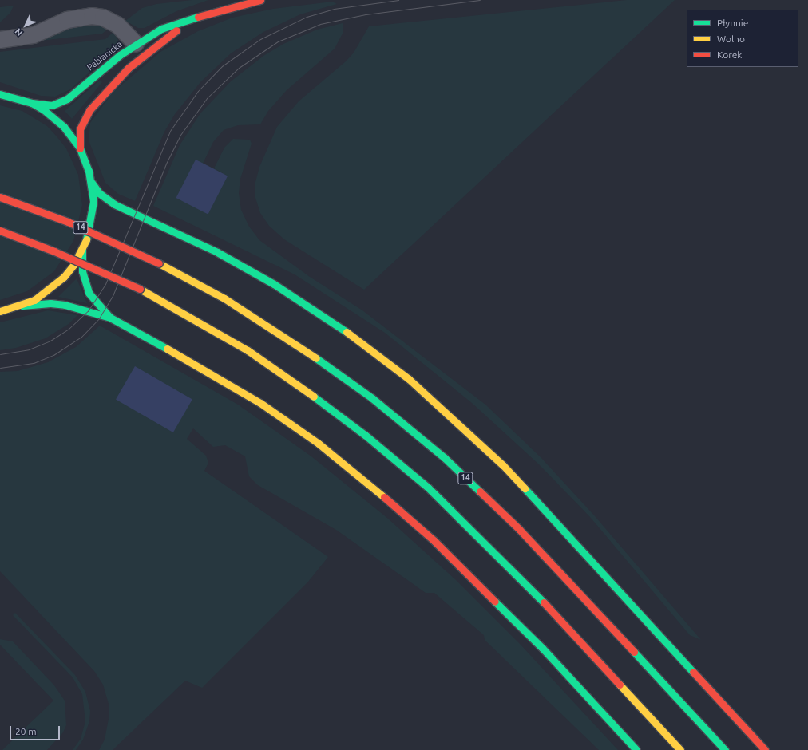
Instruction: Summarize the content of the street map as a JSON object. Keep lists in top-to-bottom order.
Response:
{
  "streets": {
    "main road": ["Pabianicka", "14"]
  },
  "legend": ["Płynnie", "Wolno", "Korek"],
  "scale_bar": "20 m",
  "north": "bottom left"
}
